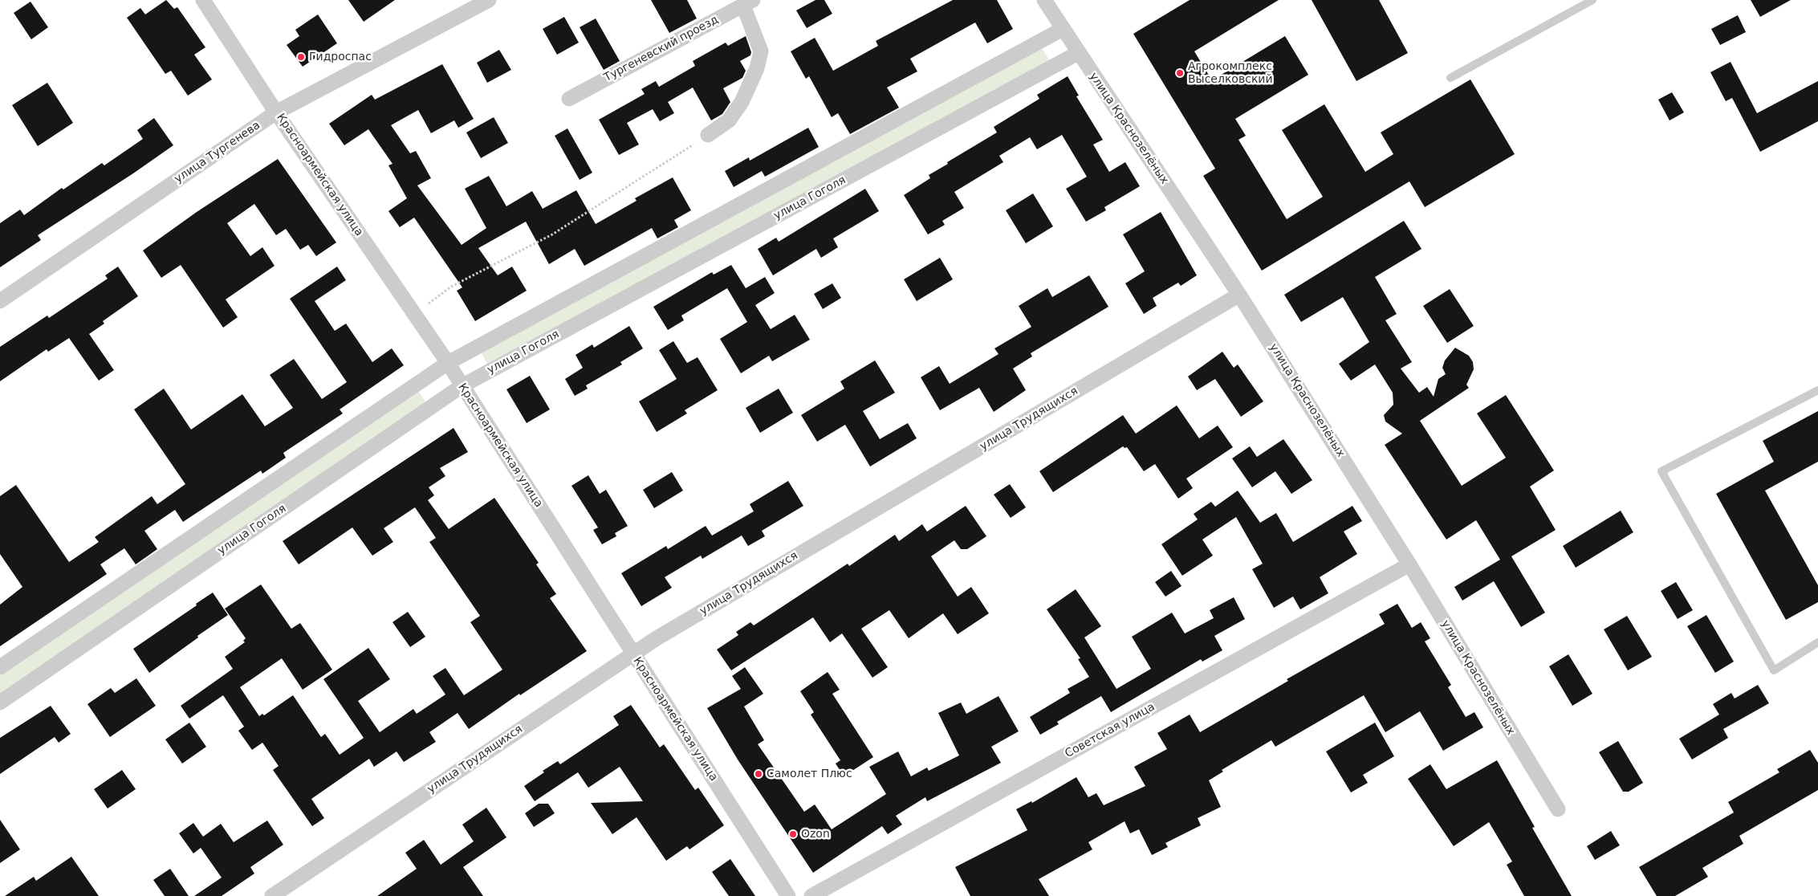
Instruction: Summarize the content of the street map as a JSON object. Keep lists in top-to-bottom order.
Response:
{
  "streets": {
    "street": [
      "Тургеневский проезд",
      "улица Краснозелёных",
      "улица Тургенева",
      "Красноармейская улица",
      "улица Гоголя",
      "улица Трудящихся",
      "Советская улица"
    ]
  },
  "crossings": [
    ["улица Краснозелёных", "улица Гоголя"],
    ["улица Краснозелёных", "улица Трудящихся"],
    ["улица Краснозелёных", "Советская улица"],
    ["улица Тургенева", "Красноармейская улица"],
    ["Красноармейская улица", "улица Гоголя"],
    ["Красноармейская улица", "улица Трудящихся"]
  ],
  "places": [
    "Гидроспас",
    "Агрокомплекс Выселковский",
    "Самолет Плюс",
    "Ozon"
  ]
}
